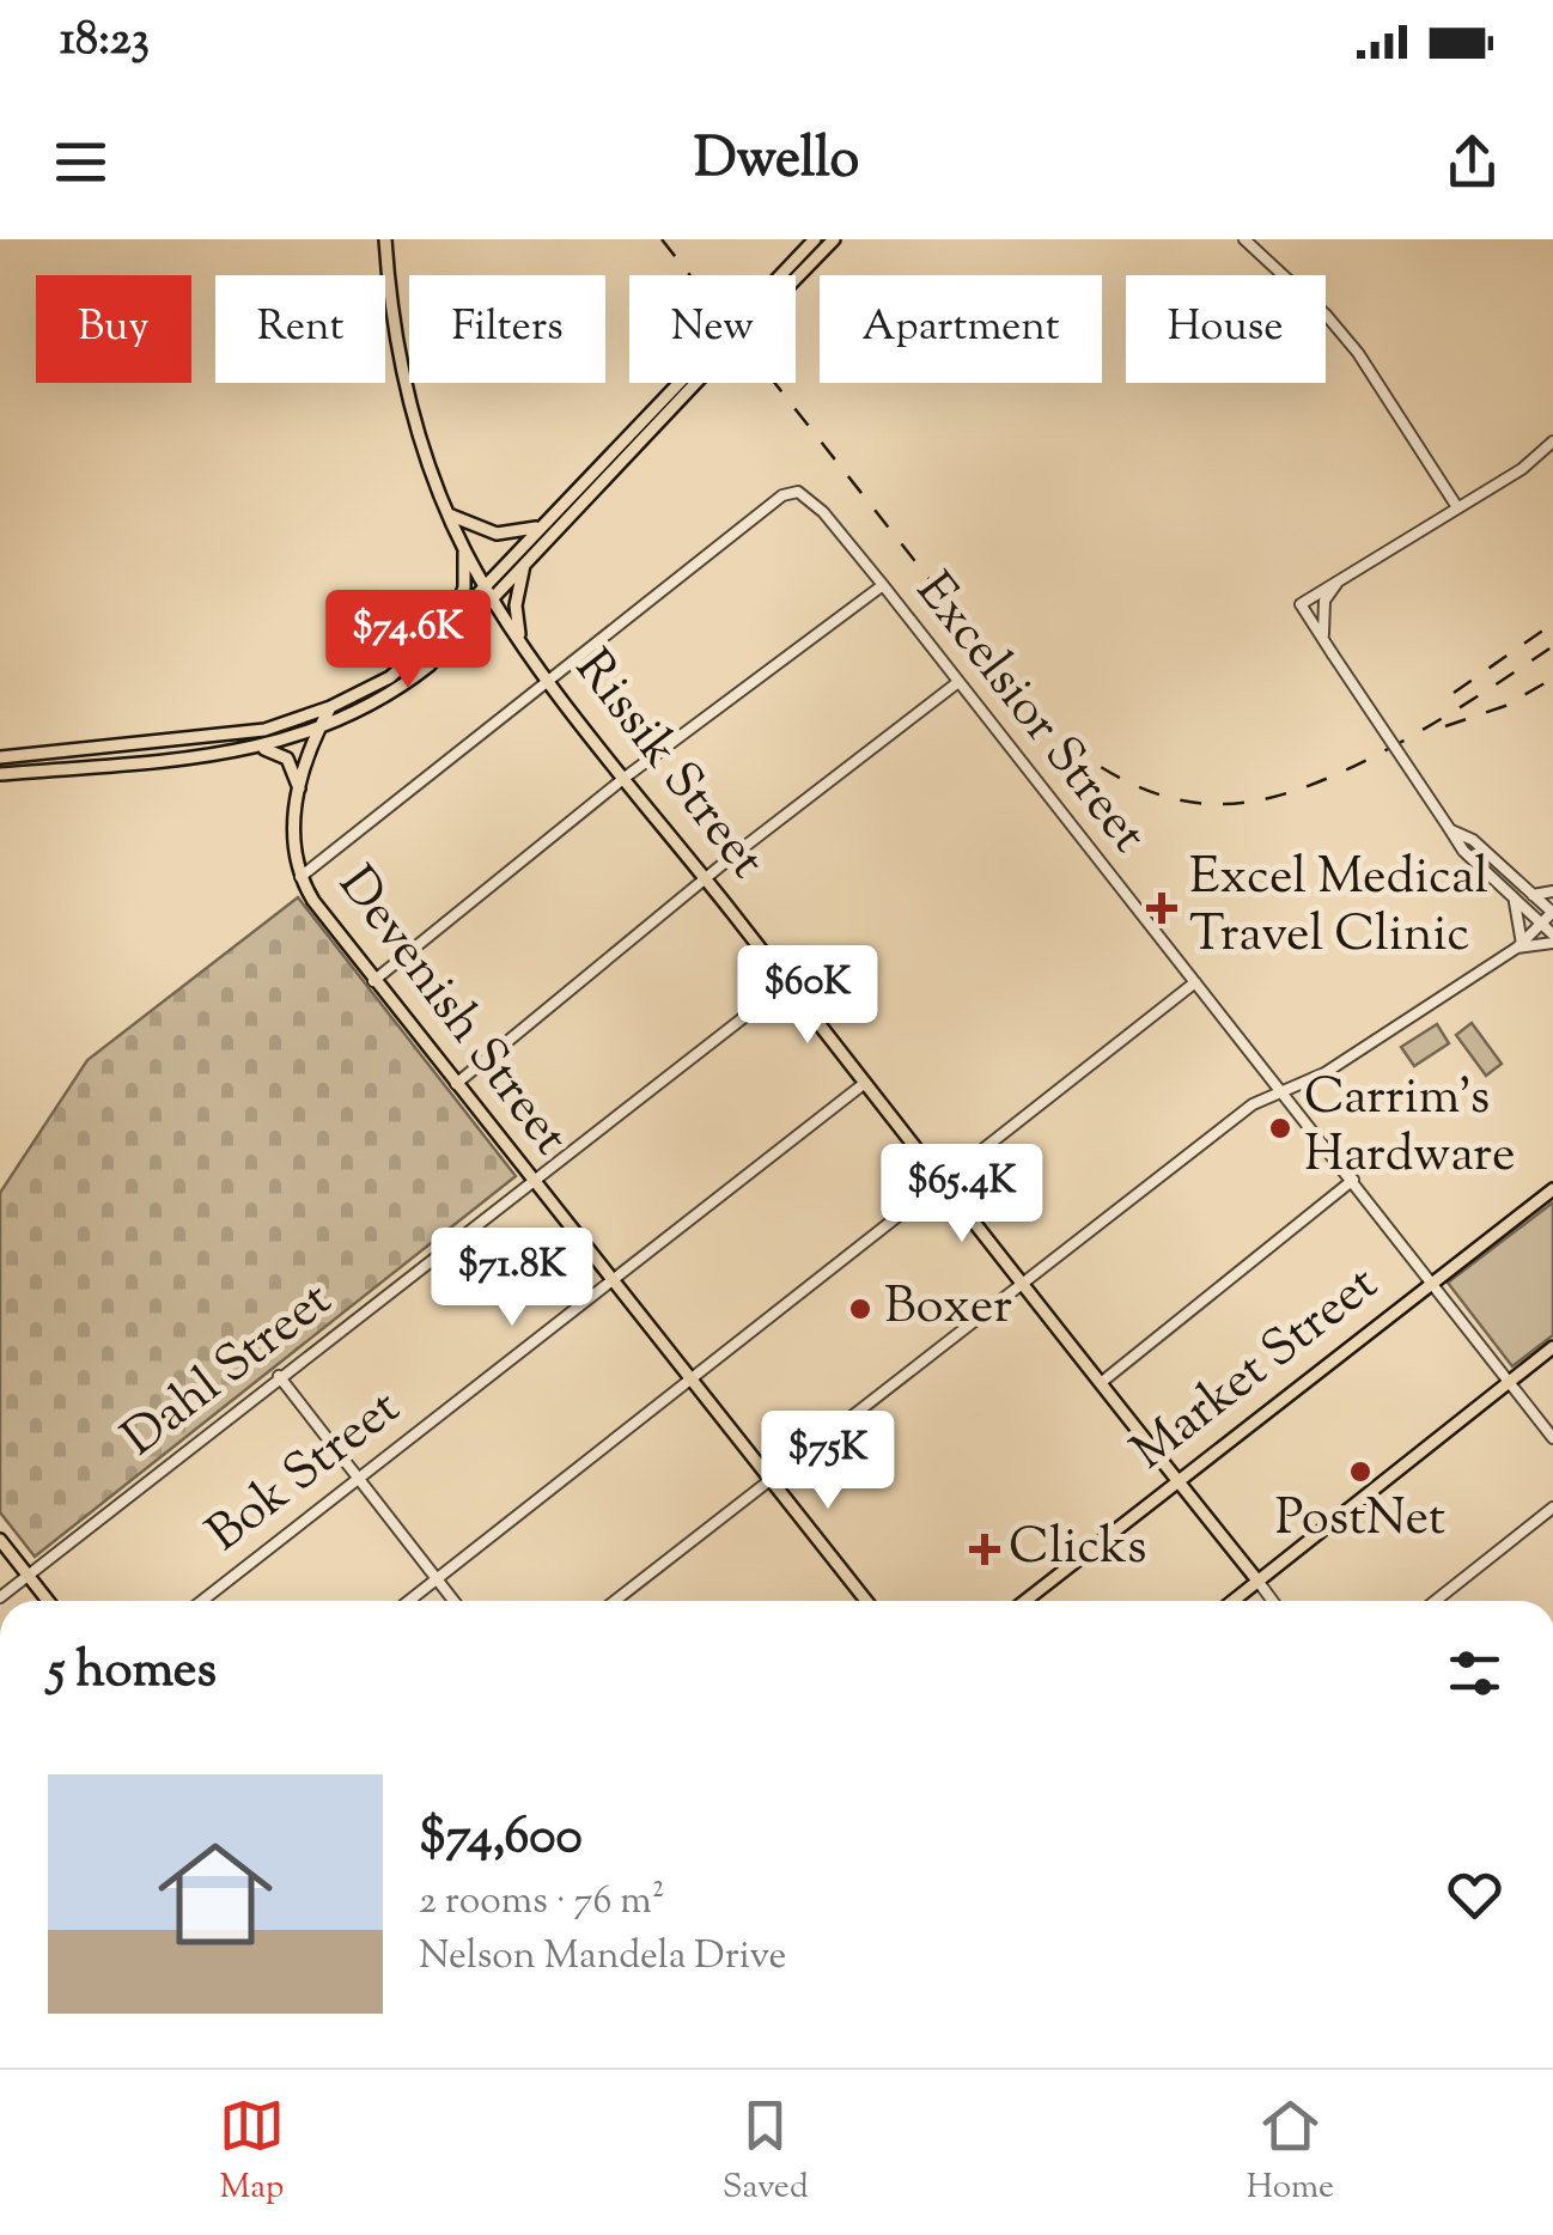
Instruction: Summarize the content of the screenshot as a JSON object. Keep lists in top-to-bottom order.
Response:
{
  "streets": {
    "main road": ["Rissik Street", "Devenish Street", "Market Street"],
    "street": ["Excelsior Street", "Dahl Street", "Bok Street"]
  },
  "crossings": [
    ["Excelsior Street", "Rissik Street"],
    ["Excelsior Street", "Market Street"],
    ["Rissik Street", "Market Street"],
    ["Rissik Street", "Dahl Street"],
    ["Rissik Street", "Bok Street"],
    ["Devenish Street", "Dahl Street"],
    ["Devenish Street", "Bok Street"]
  ],
  "places": {
    "health": ["Excel Medical Travel Clinic", "Clicks"],
    "other": ["Carrim's Hardware", "Boxer", "PostNet"]
  },
  "page": {
    "status": "18:23",
    "header": "Dwello",
    "chip": [
      "Buy",
      "Rent",
      "Filters",
      "New",
      "Apartment",
      "House"
    ],
    "price": [
      "$74.6K",
      "$60K",
      "$65.4K",
      "$71.8K",
      "$75K"
    ],
    "heading": "5 homes",
    "list": [
      {
        "name": "$74,600",
        "note": "2 rooms · 76 m² · Nelson Mandela Drive"
      }
    ],
    "tabs": ["Map", "Saved", "Home"]
  }
}
